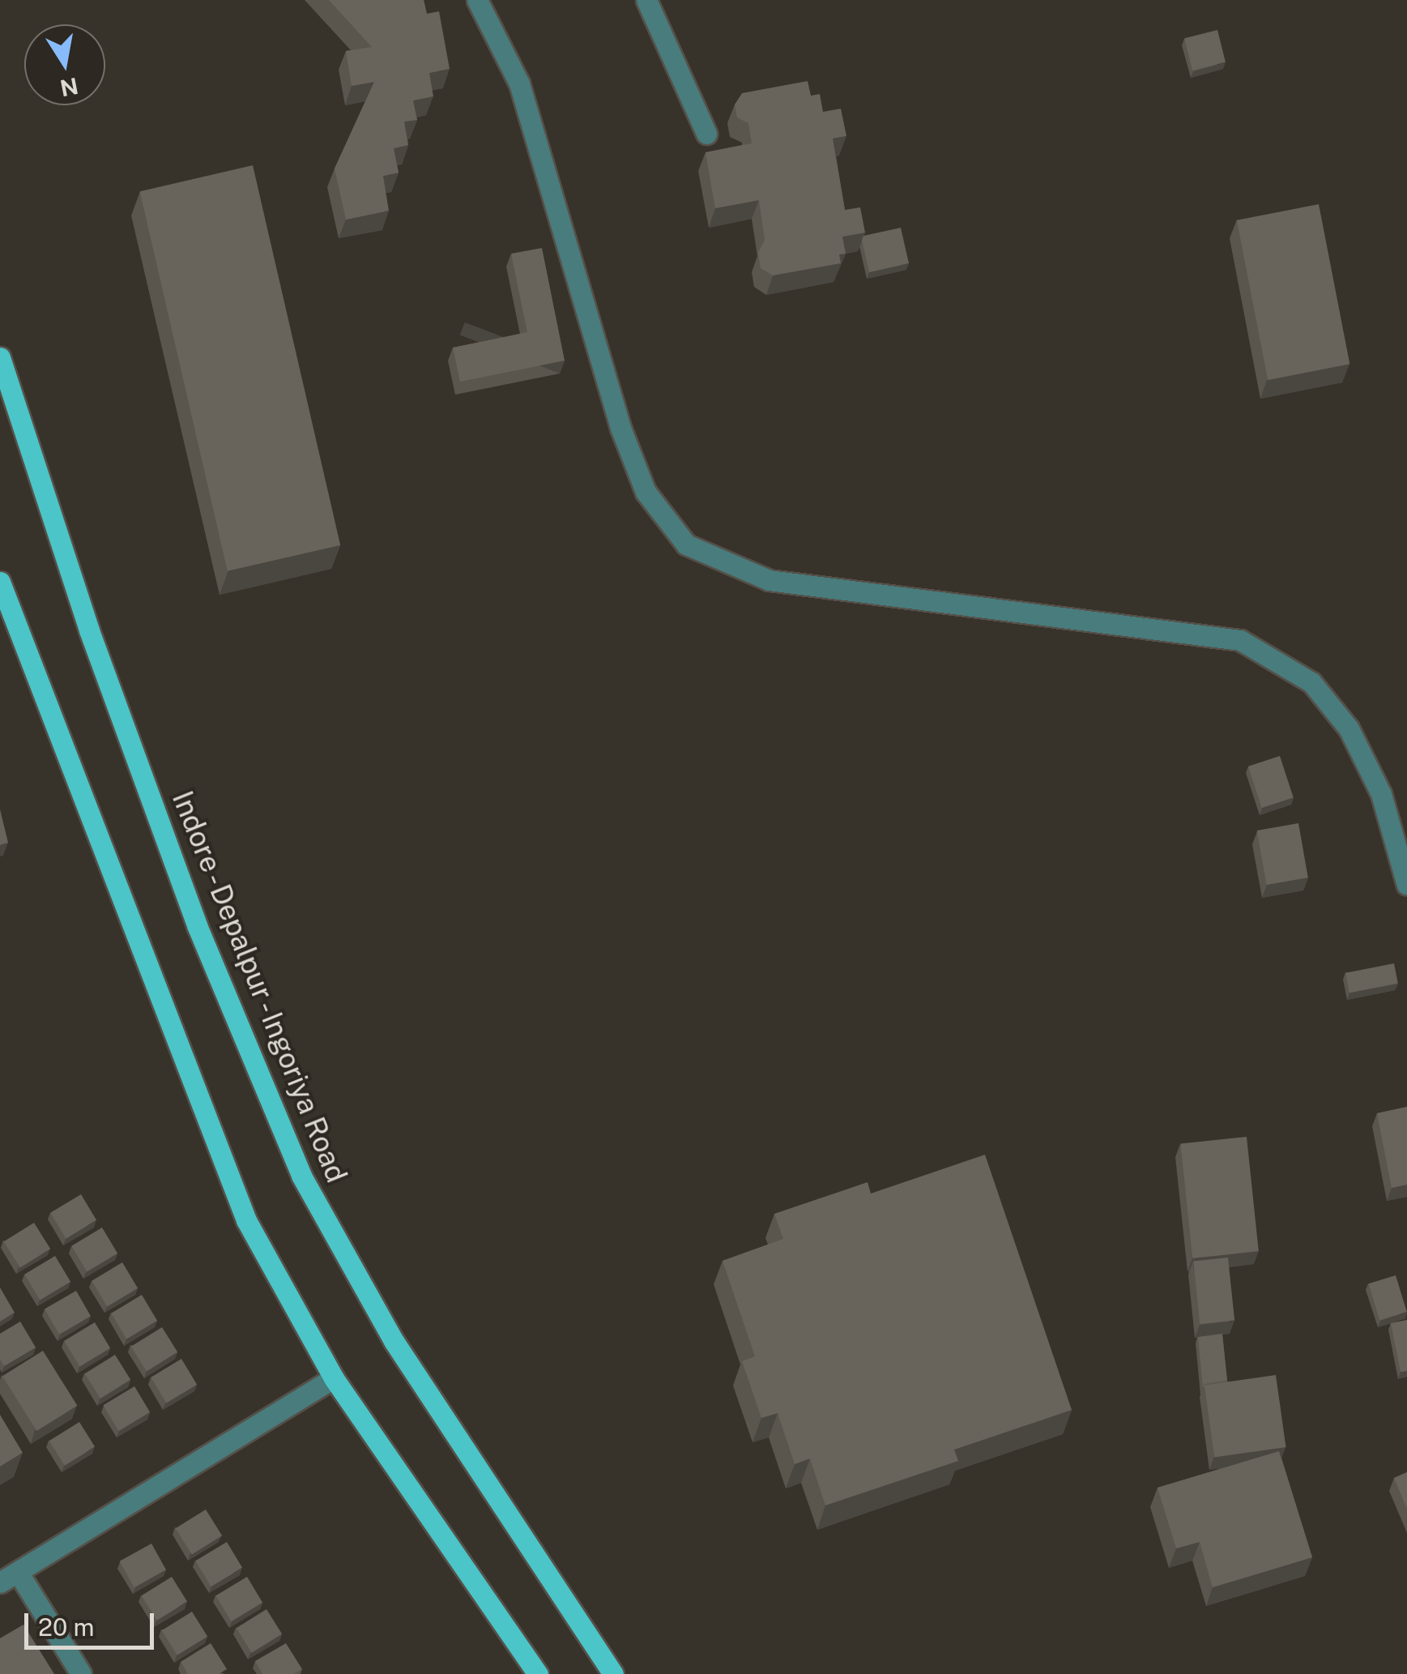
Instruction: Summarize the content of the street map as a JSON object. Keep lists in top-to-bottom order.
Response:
{
  "streets": {
    "main road": ["Indore - Depalpur - Ingoriya Road"]
  },
  "scale_bar": "20 m",
  "north": "bottom"
}
